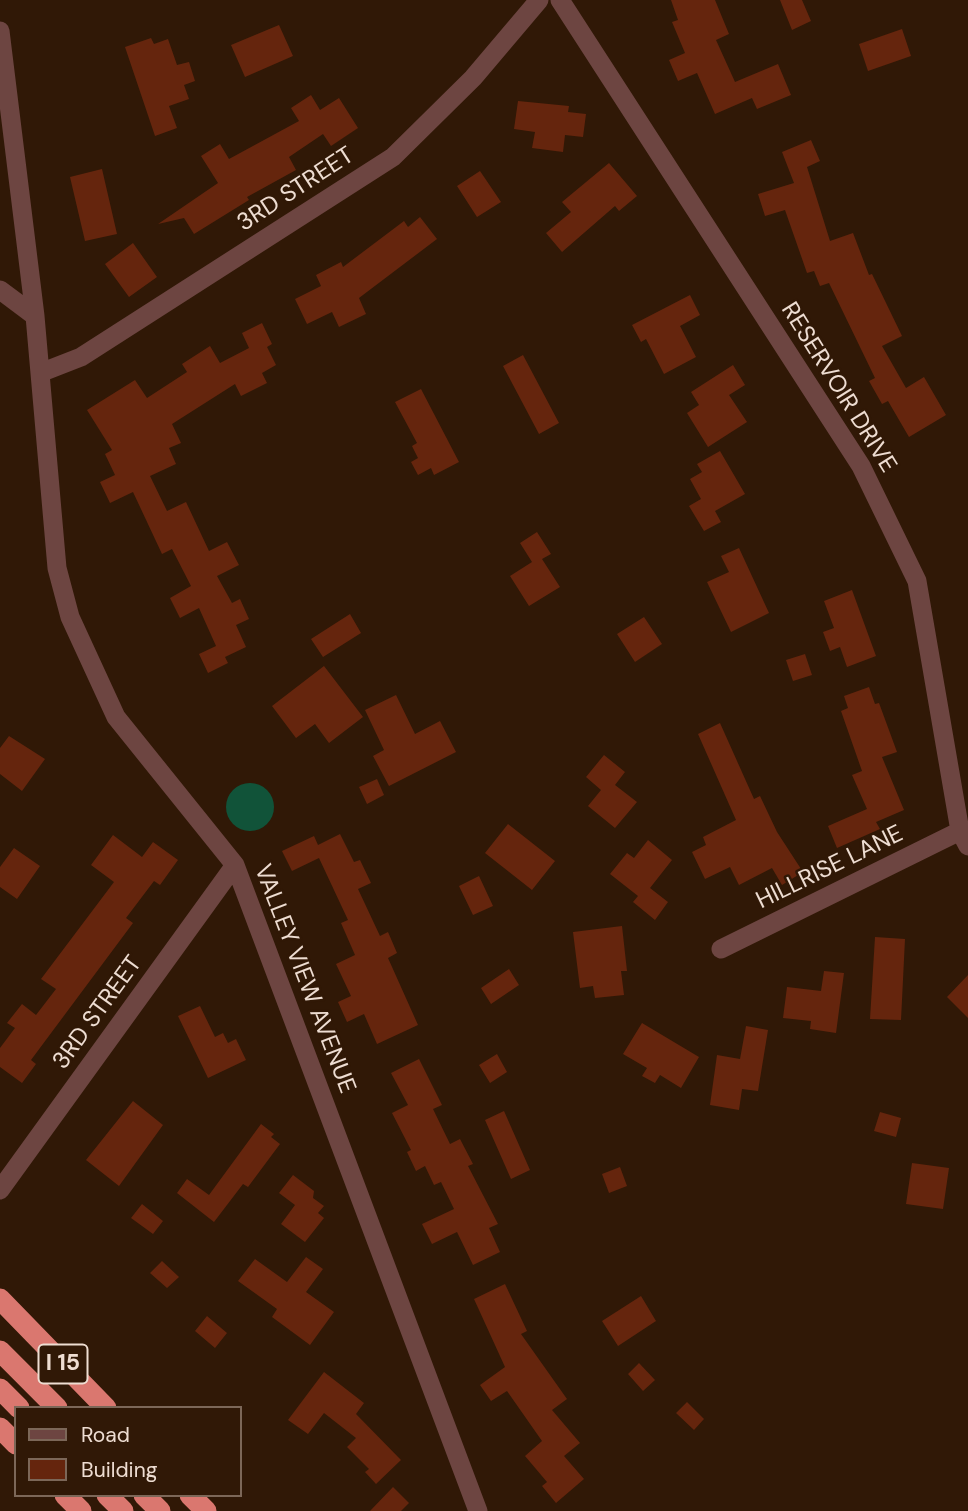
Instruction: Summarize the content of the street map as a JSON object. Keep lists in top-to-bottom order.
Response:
{
  "streets": {
    "highway": ["I 15"],
    "street": [
      "3RD STREET",
      "RESERVOIR DRIVE",
      "HILLRISE LANE",
      "VALLEY VIEW AVENUE"
    ]
  },
  "crossings": [
    ["3RD STREET", "VALLEY VIEW AVENUE"],
    ["RESERVOIR DRIVE", "HILLRISE LANE"]
  ],
  "legend": ["Road", "Building"]
}
